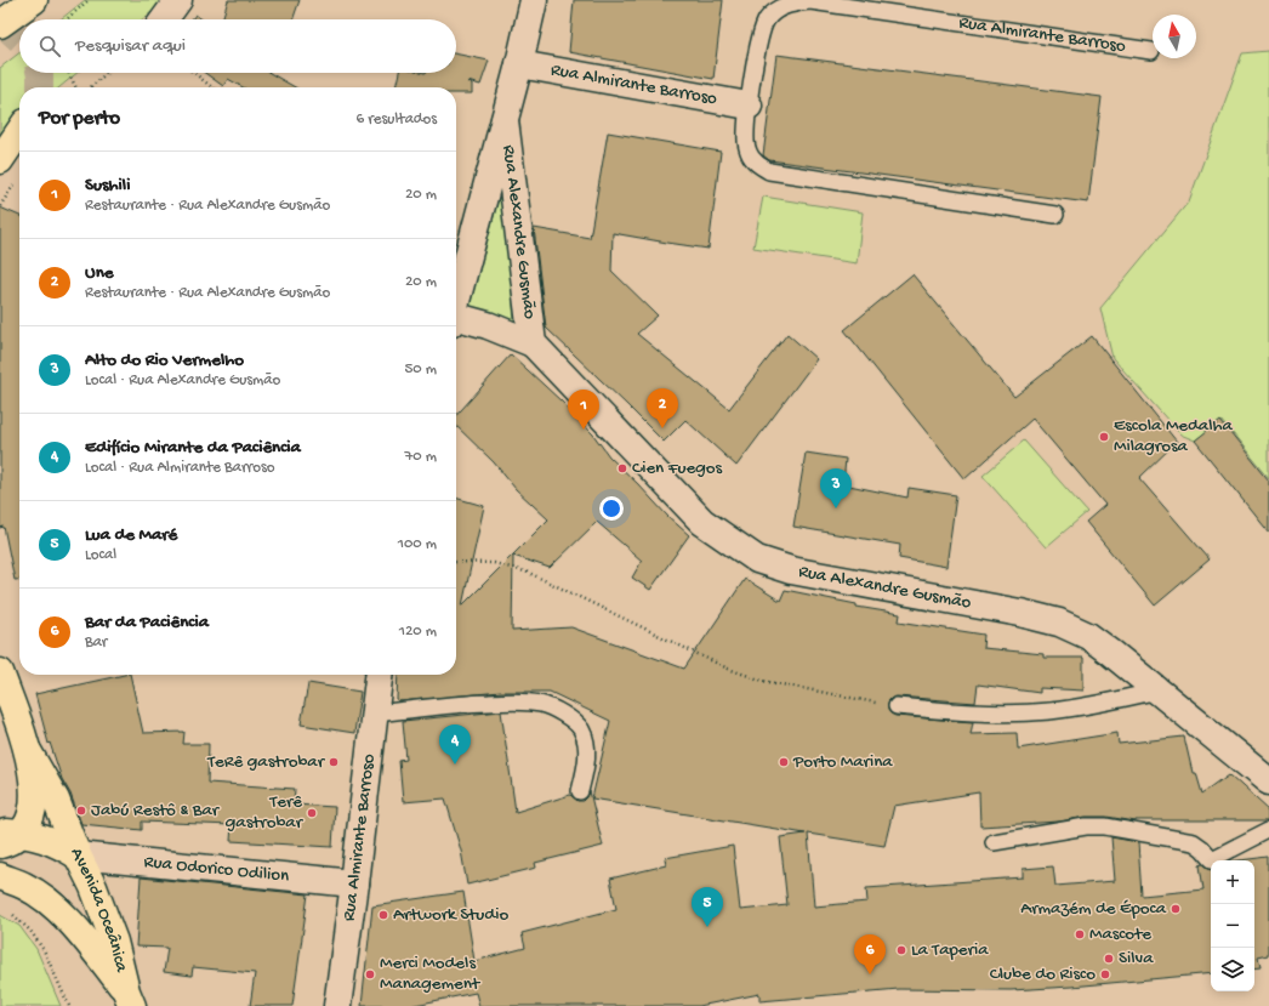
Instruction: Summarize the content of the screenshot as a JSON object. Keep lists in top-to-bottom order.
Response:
{
  "streets": {
    "main road": ["Avenida Oceânica"],
    "street": ["Rua Almirante Barroso", "Rua Alexandre Gusmão", "Rua Odorico Odilion"]
  },
  "crossings": [
    ["Rua Almirante Barroso", "Rua Odorico Odilion"],
    ["Rua Odorico Odilion", "Avenida Oceânica"]
  ],
  "places": [
    "Escola Medalha Milagrosa",
    "Cien Fuegos",
    "TeRê gastrobar",
    "Porto Marina",
    "Jabú Restô & Bar",
    "Terê gastrobar",
    "Armazém de Época",
    "Artwork Studio",
    "Mascote",
    "La Taperia",
    "Silva",
    "Merci Models Management",
    "Clube do Risco"
  ],
  "north": "top",
  "page": {
    "search": "Pesquisar aqui",
    "heading": ["Por perto", "6 resultados"],
    "list": [
      {
        "mark": "1",
        "name": "Sushili",
        "note": "Restaurante · Rua Alexandre Gusmão",
        "value": "20 m"
      },
      {
        "mark": "2",
        "name": "Une",
        "note": "Restaurante · Rua Alexandre Gusmão",
        "value": "20 m"
      },
      {
        "mark": "3",
        "name": "Alto do Rio Vermelho",
        "note": "Local · Rua Alexandre Gusmão",
        "value": "50 m"
      },
      {
        "mark": "4",
        "name": "Edifício Mirante da Paciência",
        "note": "Local · Rua Almirante Barroso",
        "value": "70 m"
      },
      {
        "mark": "5",
        "name": "Lua de Maré",
        "note": "Local",
        "value": "100 m"
      },
      {
        "mark": "6",
        "name": "Bar da Paciência",
        "note": "Bar",
        "value": "120 m"
      }
    ],
    "pins": [
      "2",
      "1",
      "3",
      "4",
      "5",
      "6"
    ],
    "map_buttons": ["+", "−"]
  }
}
